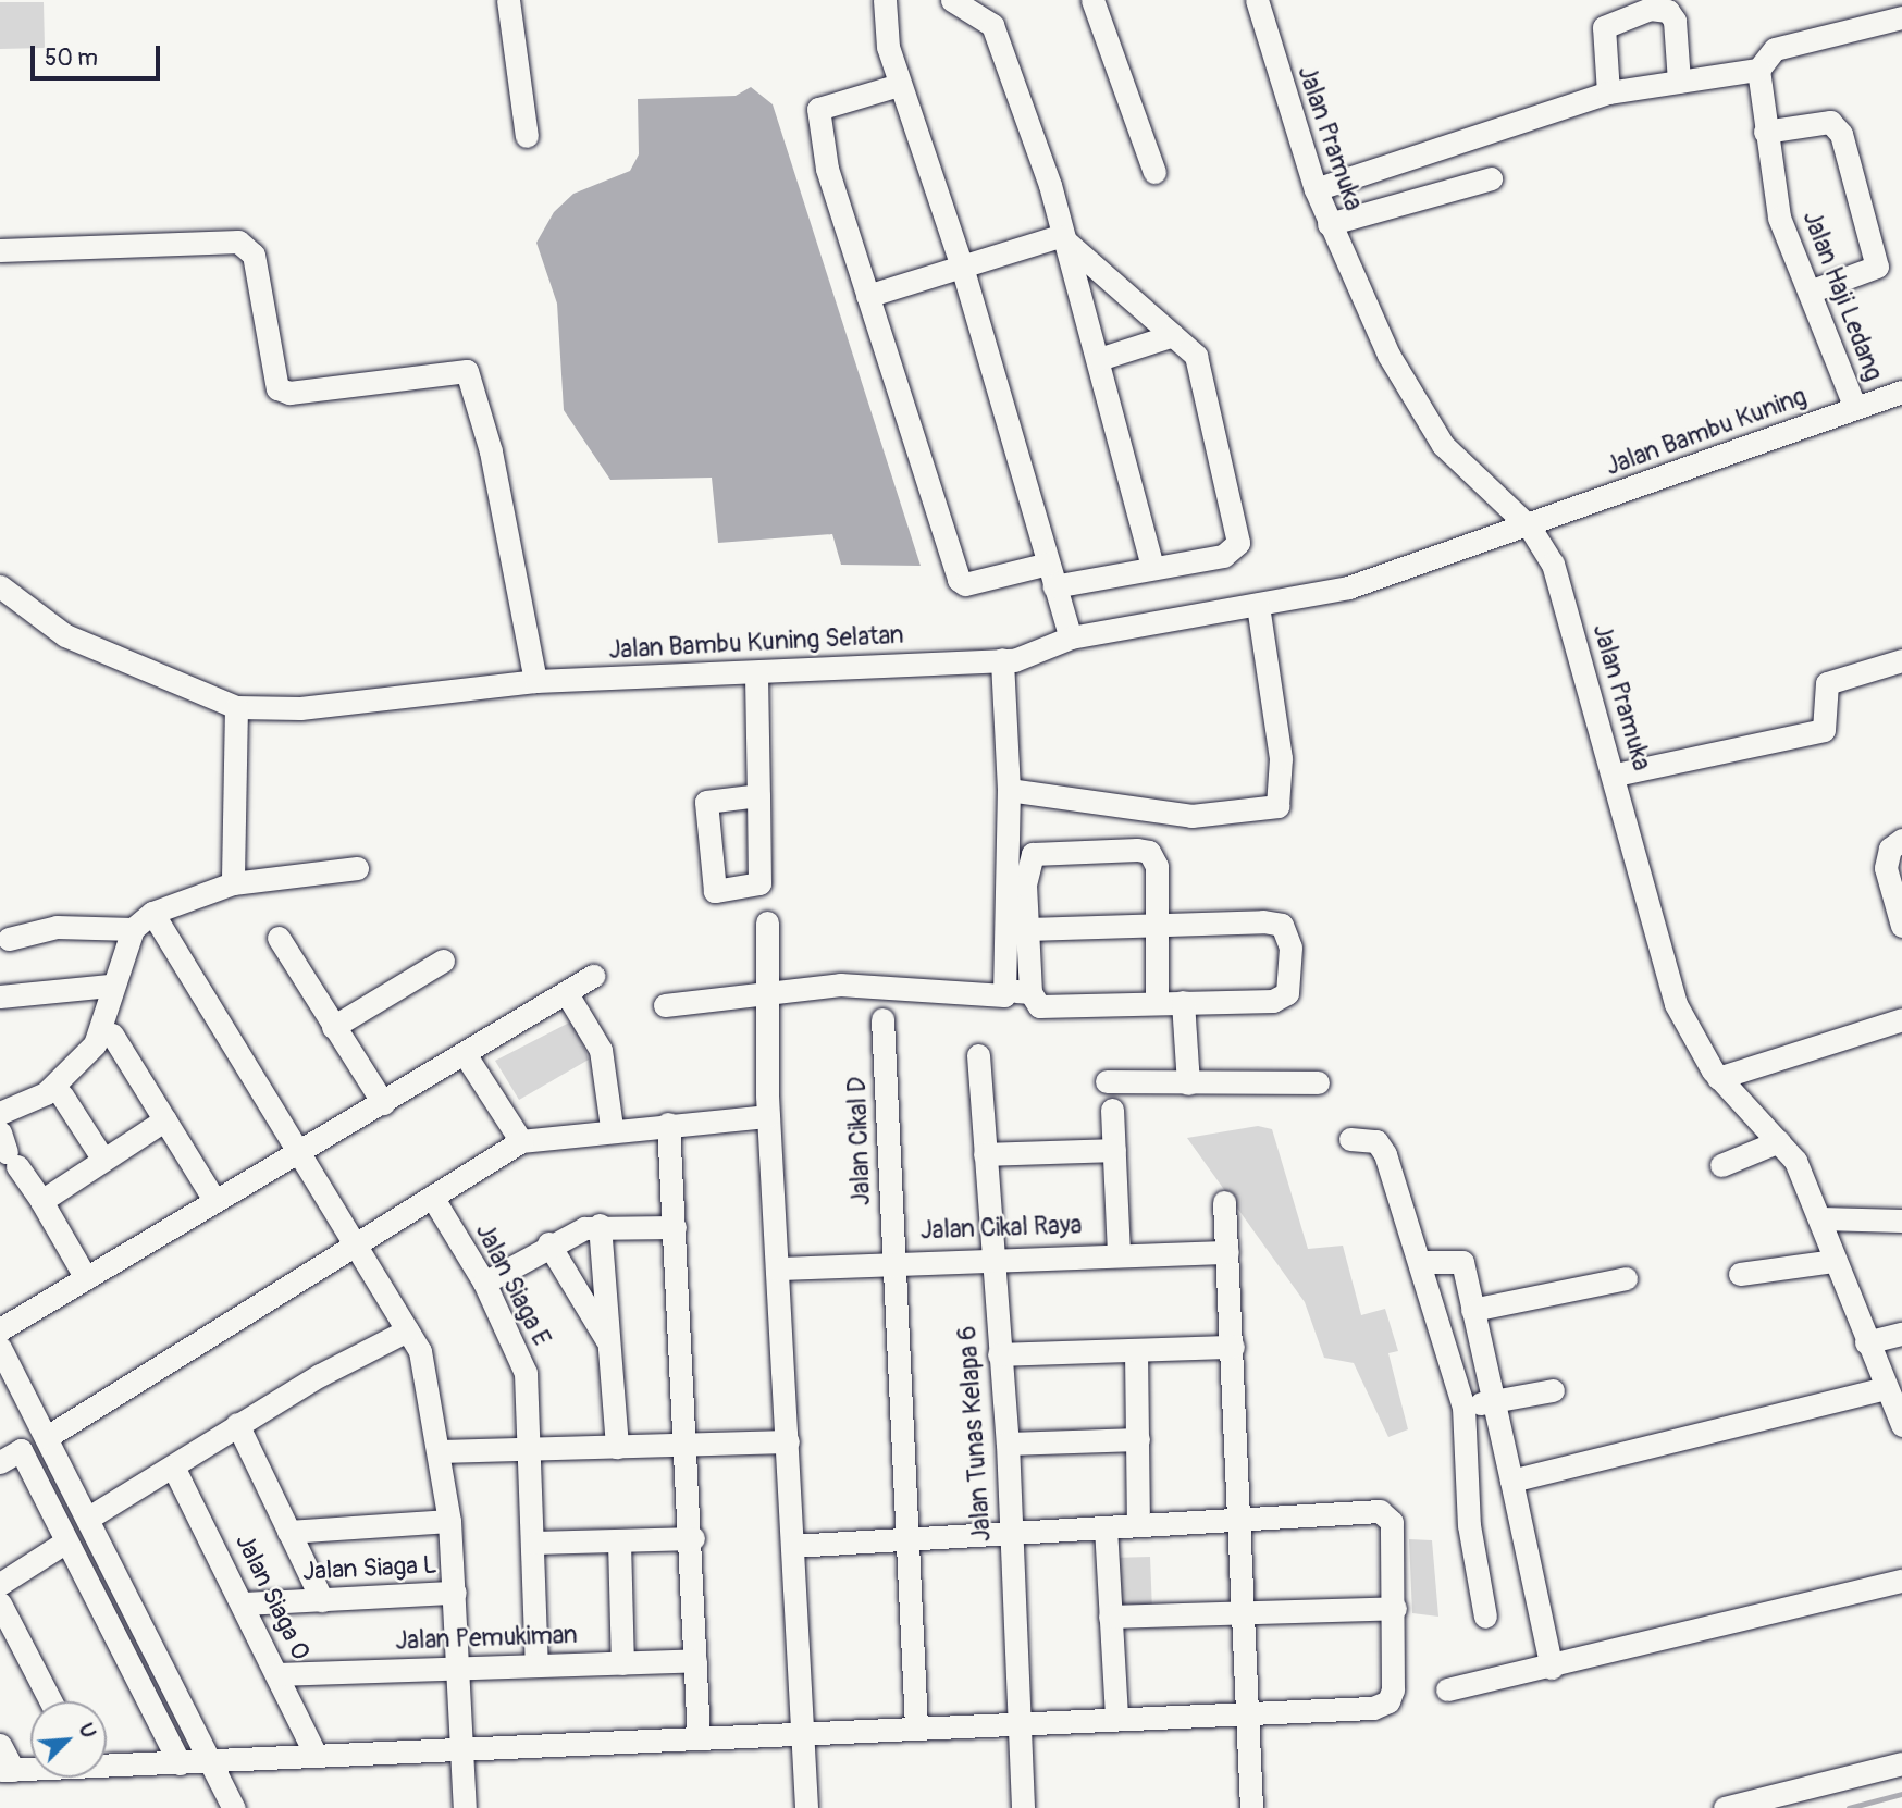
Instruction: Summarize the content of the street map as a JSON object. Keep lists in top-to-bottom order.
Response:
{
  "streets": {
    "street": [
      "Jalan Pramuka",
      "Jalan Haji Ledang",
      "Jalan Bambu Kuning",
      "Jalan Bambu Kuning Selatan",
      "Jalan Cikal D",
      "Jalan Cikal Raya",
      "Jalan Siaga E",
      "Jalan Tunas Kelapa 6",
      "Jalan Siaga L",
      "Jalan Siaga O",
      "Jalan Pemukiman"
    ]
  },
  "crossings": [
    ["Jalan Pramuka", "Jalan Bambu Kuning"],
    ["Jalan Pramuka", "Jalan Bambu Kuning Selatan"],
    ["Jalan Haji Ledang", "Jalan Bambu Kuning"],
    ["Jalan Bambu Kuning", "Jalan Bambu Kuning Selatan"],
    ["Jalan Cikal D", "Jalan Cikal Raya"],
    ["Jalan Cikal Raya", "Jalan Tunas Kelapa 6"],
    ["Jalan Siaga E", "Jalan Pemukiman"],
    ["Jalan Siaga L", "Jalan Siaga O"],
    ["Jalan Siaga O", "Jalan Pemukiman"]
  ],
  "scale_bar": "50 m",
  "north": "top right"
}
